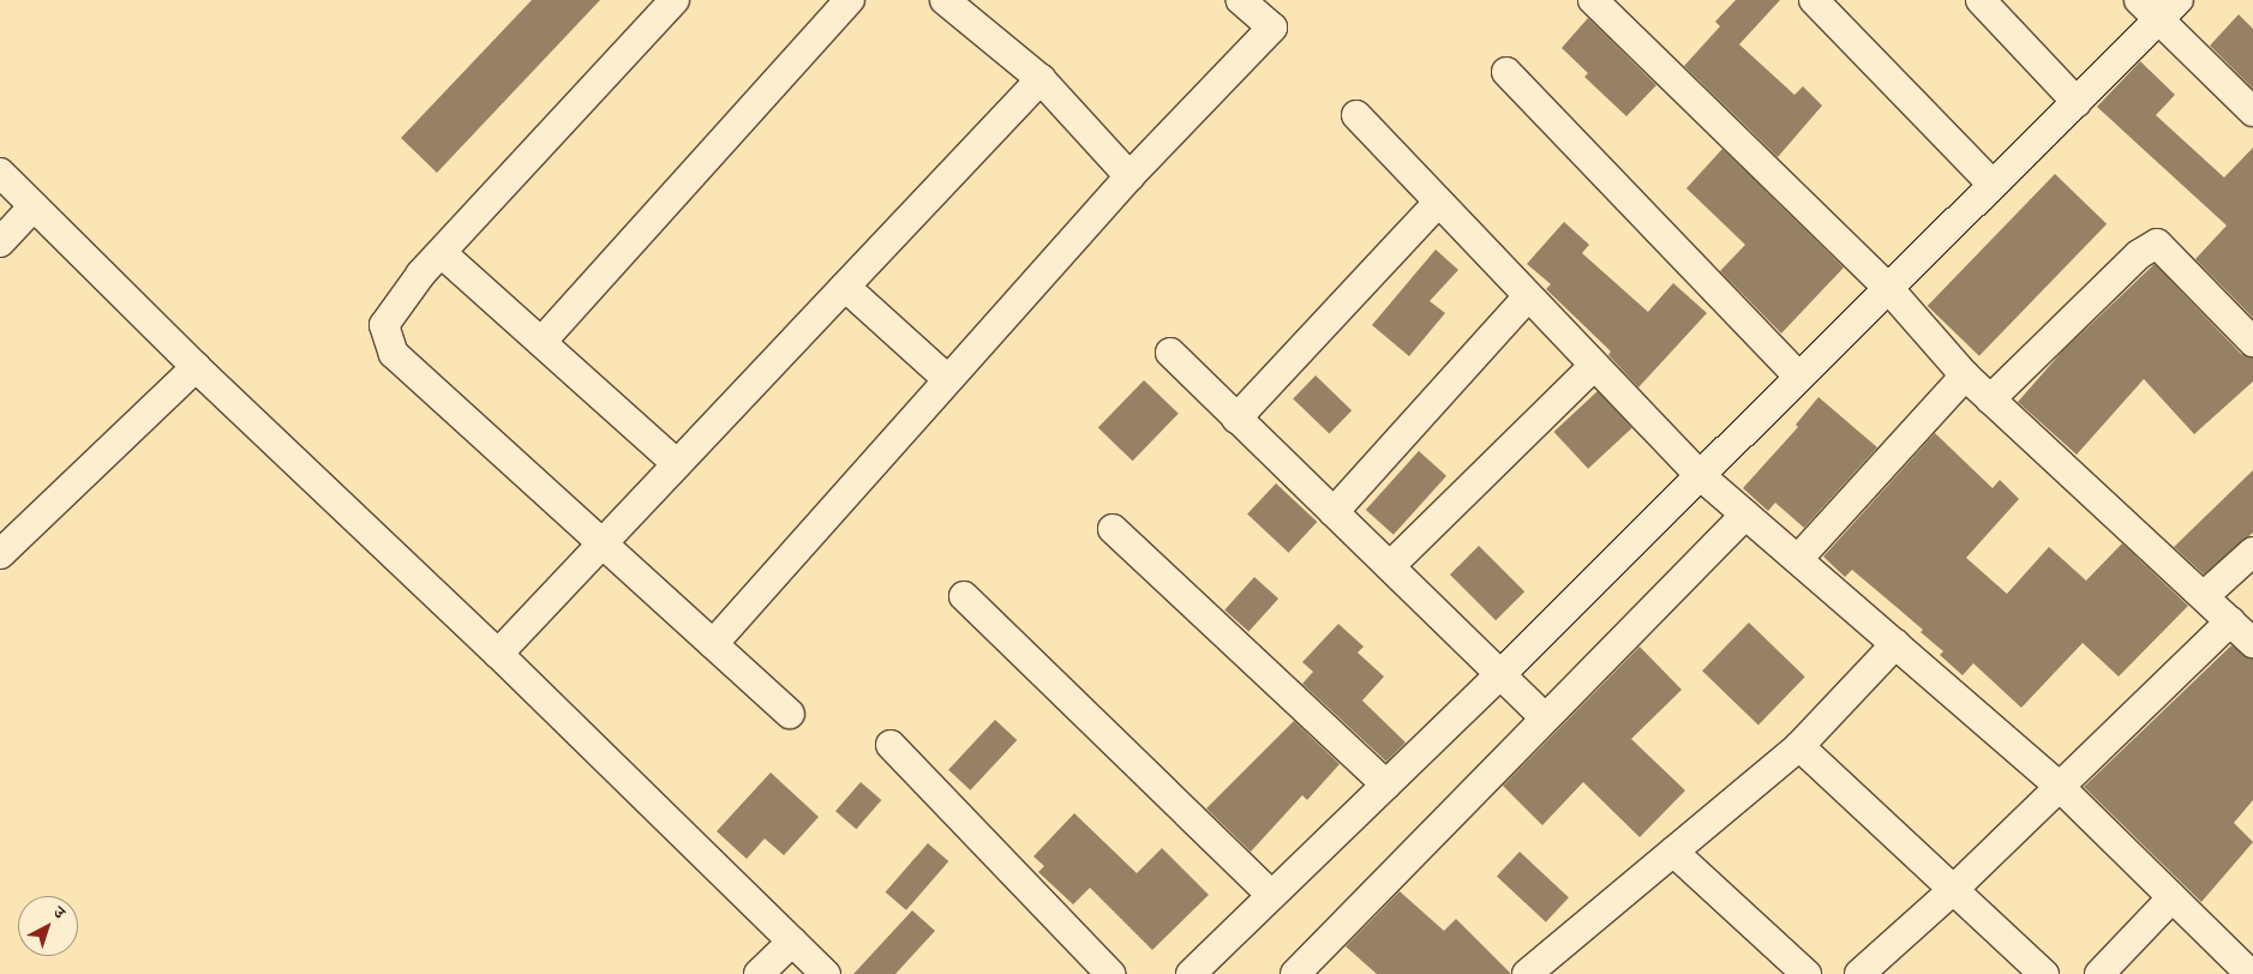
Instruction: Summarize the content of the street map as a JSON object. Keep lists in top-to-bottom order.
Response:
{
  "north": "top right"
}
